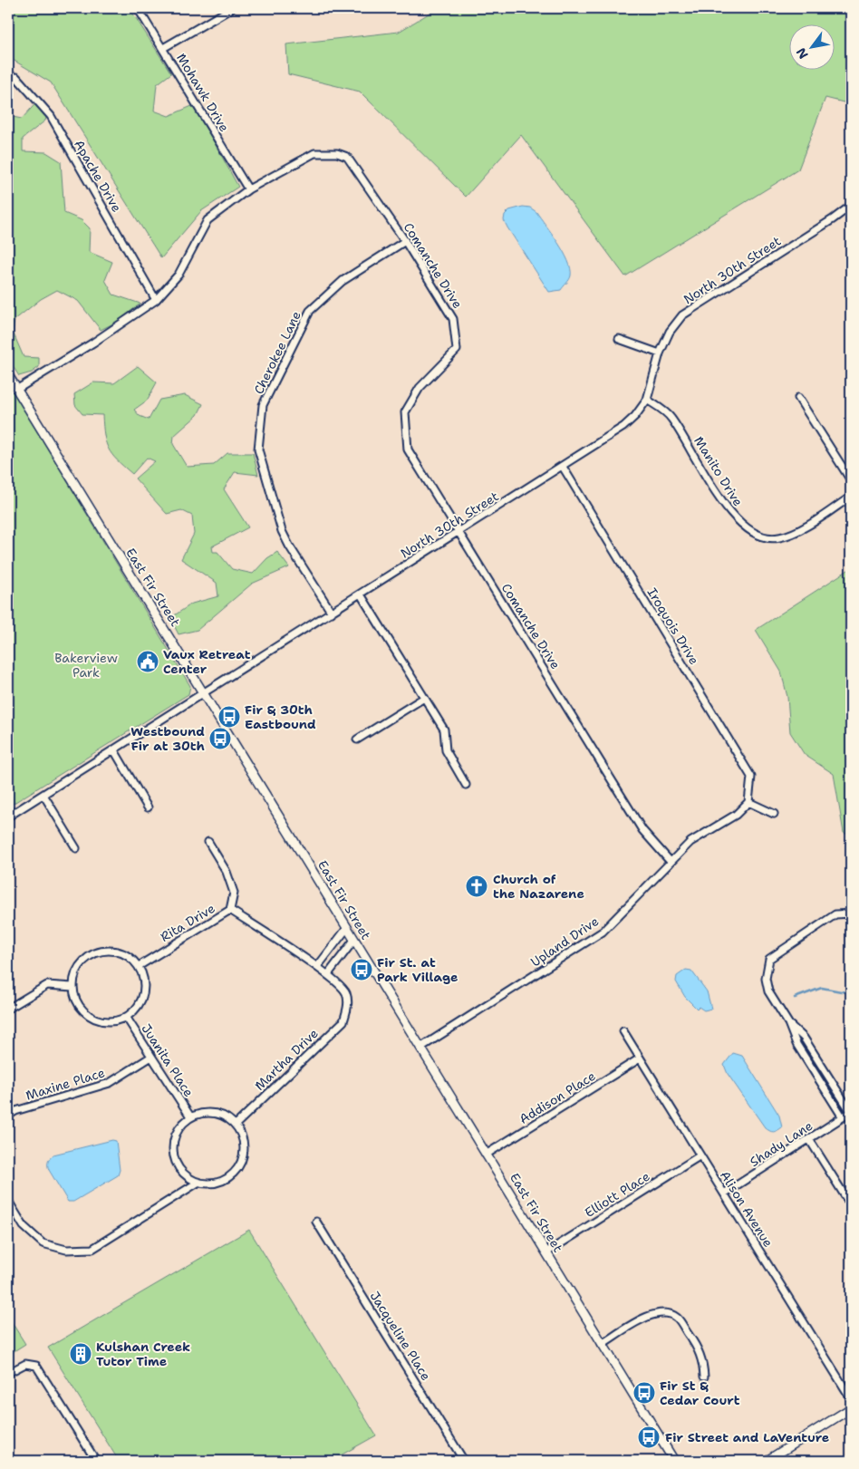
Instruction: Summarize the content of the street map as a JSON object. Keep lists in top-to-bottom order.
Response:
{
  "streets": {
    "street": [
      "Mohawk Drive",
      "Apache Drive",
      "Comanche Drive",
      "North 30th Street",
      "Cherokee Lane",
      "Manito Drive",
      "East Fir Street",
      "Iroquois Drive",
      "Rita Drive",
      "Upland Drive",
      "Martha Drive",
      "Juanita Place",
      "Maxine Place",
      "Addison Place",
      "Shady Lane",
      "Elliott Place",
      "Alison Avenue",
      "Jacqueline Place"
    ]
  },
  "crossings": [
    ["Mohawk Drive", "Comanche Drive"],
    ["Apache Drive", "Comanche Drive"],
    ["Comanche Drive", "North 30th Street"],
    ["Comanche Drive", "Cherokee Lane"],
    ["Comanche Drive", "East Fir Street"],
    ["Comanche Drive", "Upland Drive"],
    ["North 30th Street", "Cherokee Lane"],
    ["North 30th Street", "Manito Drive"],
    ["North 30th Street", "East Fir Street"],
    ["North 30th Street", "Iroquois Drive"],
    ["East Fir Street", "Upland Drive"],
    ["East Fir Street", "Addison Place"],
    ["East Fir Street", "Elliott Place"],
    ["Iroquois Drive", "Upland Drive"],
    ["Rita Drive", "Martha Drive"],
    ["Rita Drive", "Juanita Place"],
    ["Martha Drive", "Juanita Place"],
    ["Juanita Place", "Maxine Place"],
    ["Addison Place", "Alison Avenue"],
    ["Shady Lane", "Alison Avenue"],
    ["Elliott Place", "Alison Avenue"]
  ],
  "parks": ["Bakerview Park"],
  "places": {
    "public building": ["Vaux Retreat Center"],
    "bus stop": [
      "Fir & 30th Eastbound",
      "Westbound Fir at 30th",
      "Fir St. at Park Village",
      "Fir St & Cedar Court",
      "Fir Street and LaVenture"
    ],
    "church": ["Church of the Nazarene"],
    "building": ["Kulshan Creek Tutor Time"]
  },
  "north": "bottom left"
}
